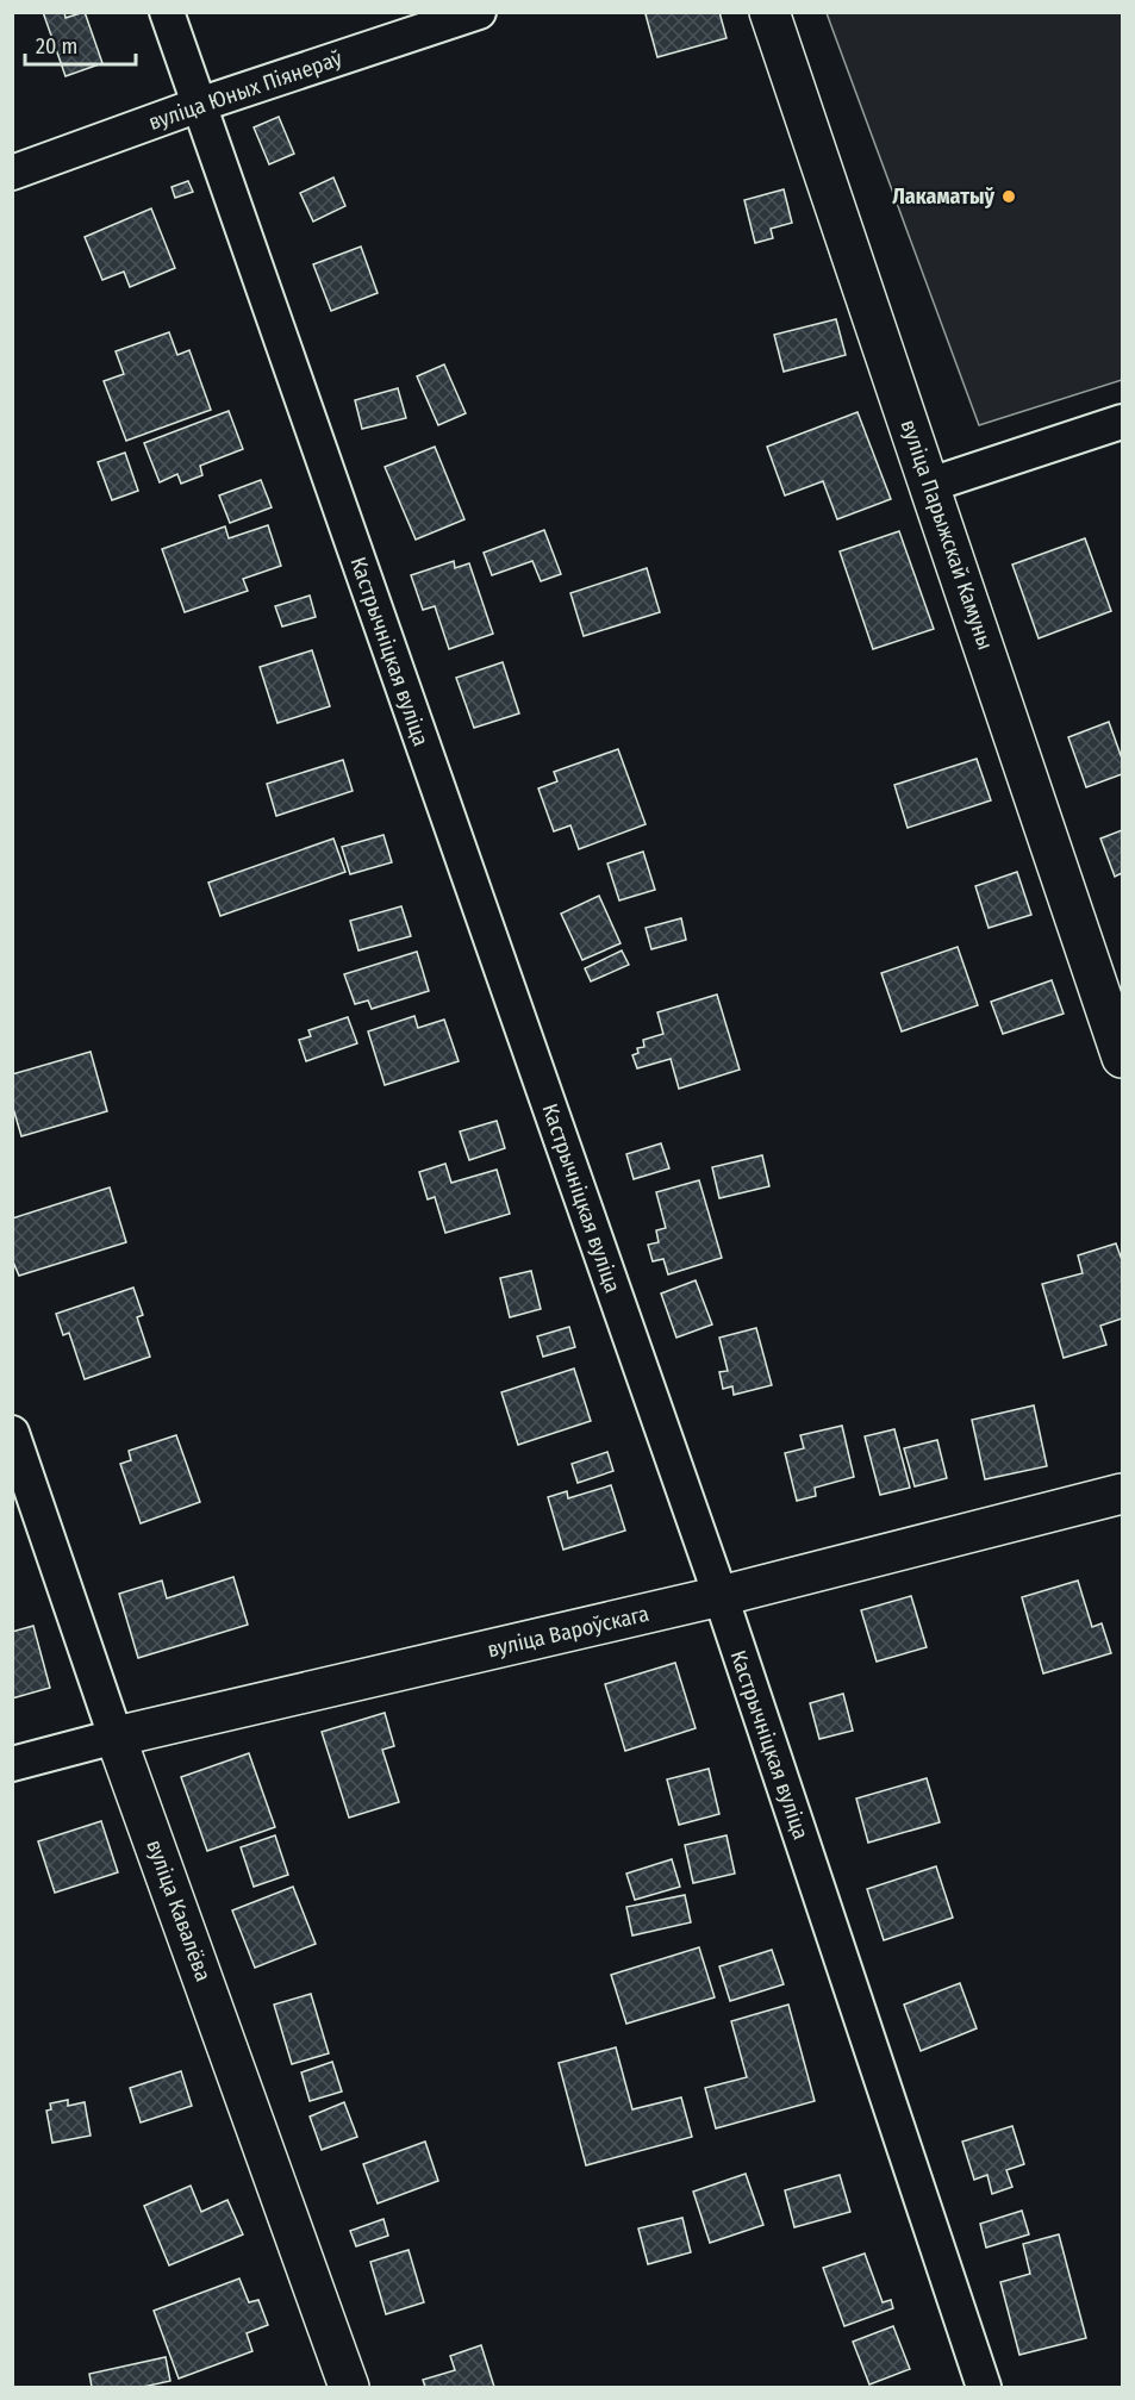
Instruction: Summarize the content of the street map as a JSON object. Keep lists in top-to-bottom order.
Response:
{
  "streets": {
    "street": [
      "вуліца Юных Піянераў",
      "вуліца Парыжскай Камуны",
      "Кастрычніцкая вуліца",
      "вуліца Вароўскага",
      "вуліца Кавалёва"
    ]
  },
  "crossings": [
    ["вуліца Юных Піянераў", "Кастрычніцкая вуліца"],
    ["Кастрычніцкая вуліца", "вуліца Вароўскага"],
    ["вуліца Вароўскага", "вуліца Кавалёва"]
  ],
  "places": ["Лакаматыў"],
  "scale_bar": "20 m"
}
